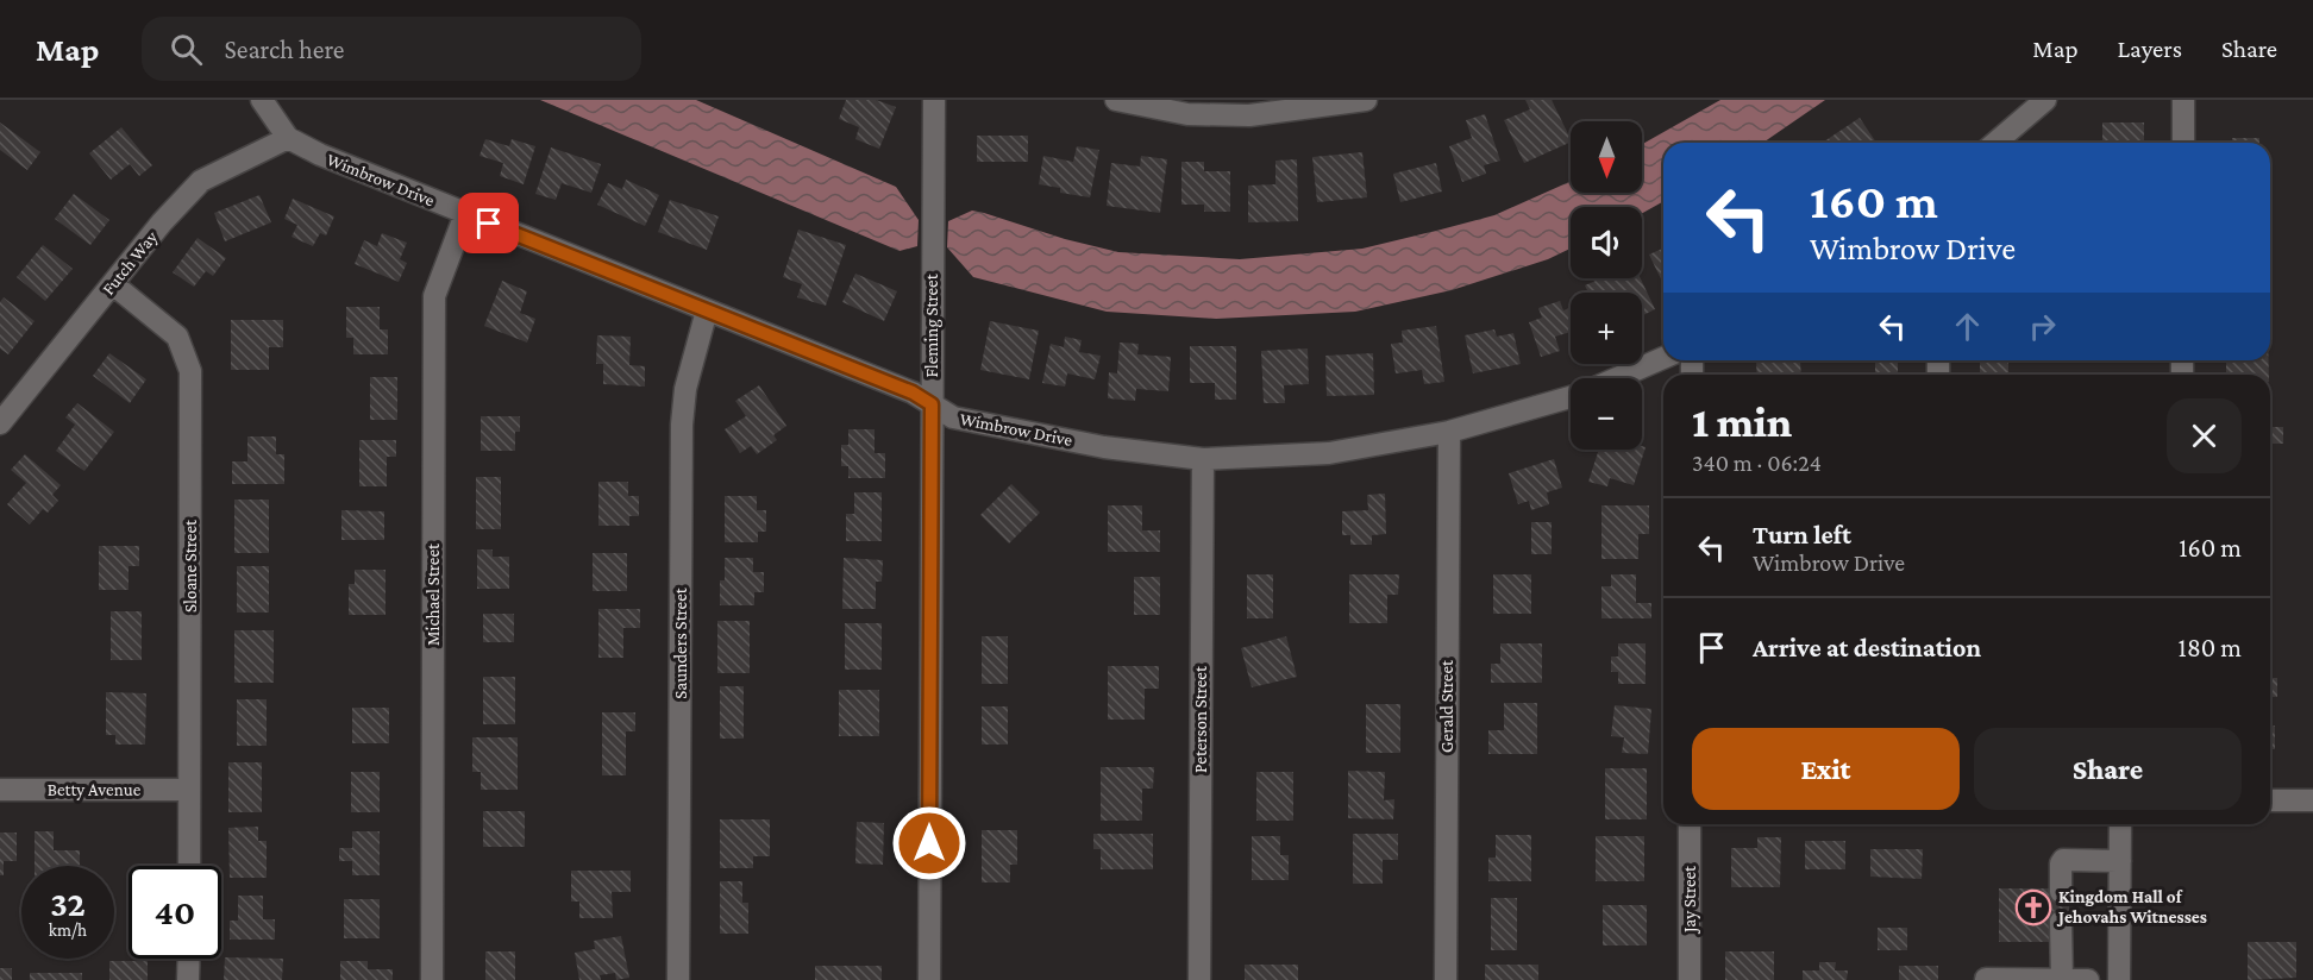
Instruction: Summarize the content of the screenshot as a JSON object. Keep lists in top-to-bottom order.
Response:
{
  "streets": {
    "street": [
      "Wimbrow Drive",
      "Futch Way",
      "Fleming Street",
      "Sloane Street",
      "Michael Street",
      "Saunders Street",
      "Gerald Street",
      "Peterson Street",
      "Betty Avenue",
      "Jay Street"
    ]
  },
  "crossings": [
    ["Wimbrow Drive", "Futch Way"],
    ["Wimbrow Drive", "Fleming Street"],
    ["Wimbrow Drive", "Michael Street"],
    ["Wimbrow Drive", "Saunders Street"],
    ["Wimbrow Drive", "Gerald Street"],
    ["Wimbrow Drive", "Peterson Street"],
    ["Futch Way", "Sloane Street"],
    ["Sloane Street", "Betty Avenue"]
  ],
  "places": {
    "church": ["Kingdom Hall of Jehovahs Witnesses"]
  },
  "north": "bottom",
  "page": {
    "header": "Map",
    "search": "Search here",
    "nav": ["Map", "Layers", "Share"],
    "map_buttons": ["+", "−"],
    "turn": ["160 m", "Wimbrow Drive"],
    "heading": ["1 min", "340 m · 06:24"],
    "list": [
      {
        "name": "Turn left",
        "note": "Wimbrow Drive",
        "value": "160 m"
      },
      {
        "name": "Arrive at destination",
        "value": "180 m"
      }
    ],
    "buttons": ["Exit", "Share"],
    "speed": "32 km/h",
    "limit": "40"
  }
}
